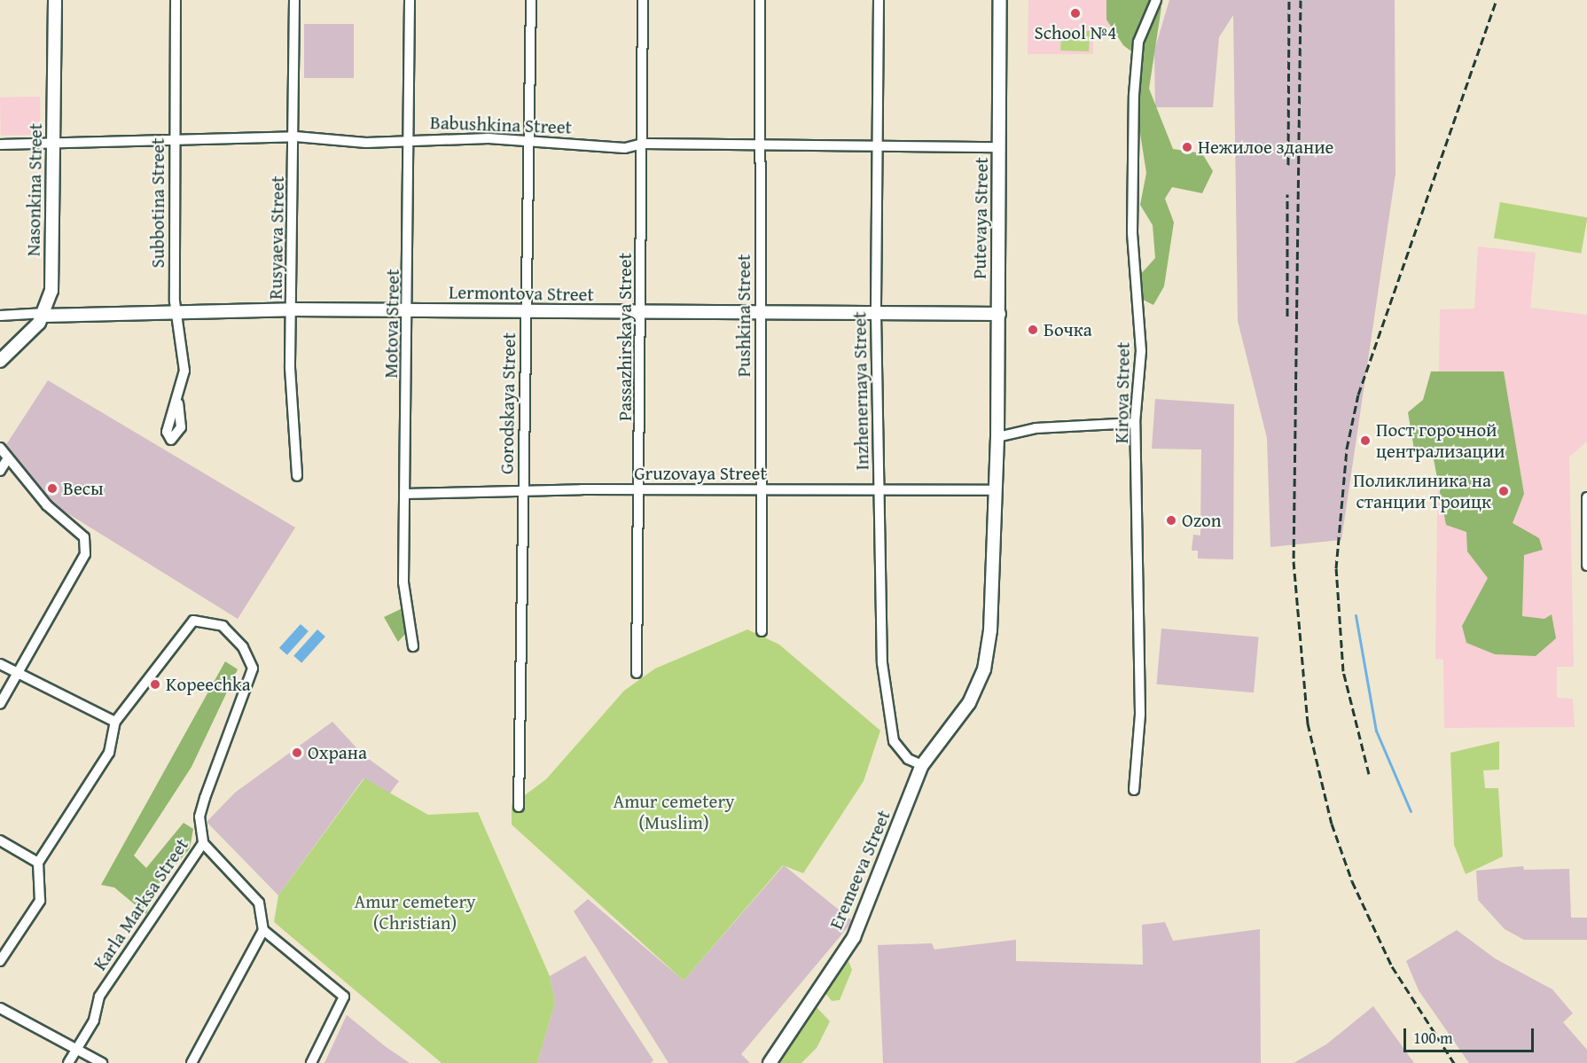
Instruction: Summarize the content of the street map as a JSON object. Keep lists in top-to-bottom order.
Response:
{
  "streets": {
    "street": [
      "Babushkina Street",
      "Nasonkina Street",
      "Subbotina Street",
      "Putevaya Street",
      "Rusyaeva Street",
      "Lermontova Street",
      "Pushkina Street",
      "Motova Street",
      "Passazhirskaya Street",
      "Inzhenernaya Street",
      "Kirova Street",
      "Gorodskaya Street",
      "Gruzovaya Street",
      "Eremeeva Street",
      "Karla Marksa Street"
    ]
  },
  "crossings": [
    ["Babushkina Street", "Nasonkina Street"],
    ["Babushkina Street", "Subbotina Street"],
    ["Babushkina Street", "Putevaya Street"],
    ["Babushkina Street", "Rusyaeva Street"],
    ["Babushkina Street", "Pushkina Street"],
    ["Babushkina Street", "Motova Street"],
    ["Babushkina Street", "Passazhirskaya Street"],
    ["Babushkina Street", "Inzhenernaya Street"],
    ["Babushkina Street", "Gorodskaya Street"],
    ["Nasonkina Street", "Lermontova Street"],
    ["Subbotina Street", "Lermontova Street"],
    ["Putevaya Street", "Lermontova Street"],
    ["Putevaya Street", "Inzhenernaya Street"],
    ["Putevaya Street", "Gruzovaya Street"],
    ["Putevaya Street", "Eremeeva Street"],
    ["Rusyaeva Street", "Lermontova Street"],
    ["Lermontova Street", "Pushkina Street"],
    ["Lermontova Street", "Motova Street"],
    ["Lermontova Street", "Passazhirskaya Street"],
    ["Lermontova Street", "Inzhenernaya Street"],
    ["Lermontova Street", "Gorodskaya Street"],
    ["Pushkina Street", "Gruzovaya Street"],
    ["Motova Street", "Gruzovaya Street"],
    ["Passazhirskaya Street", "Gruzovaya Street"],
    ["Inzhenernaya Street", "Gruzovaya Street"],
    ["Inzhenernaya Street", "Eremeeva Street"],
    ["Gorodskaya Street", "Gruzovaya Street"]
  ],
  "parks": ["Amur cemetery (Muslim)", "Amur cemetery (Christian)"],
  "places": [
    "School №4",
    "Нежилое здание",
    "Бочка",
    "Пост горочной централизации",
    "Весы",
    "Поликлиника на станции Троицк",
    "Ozon",
    "Kopeechka",
    "Охрана"
  ],
  "scale_bar": "100 m"
}
